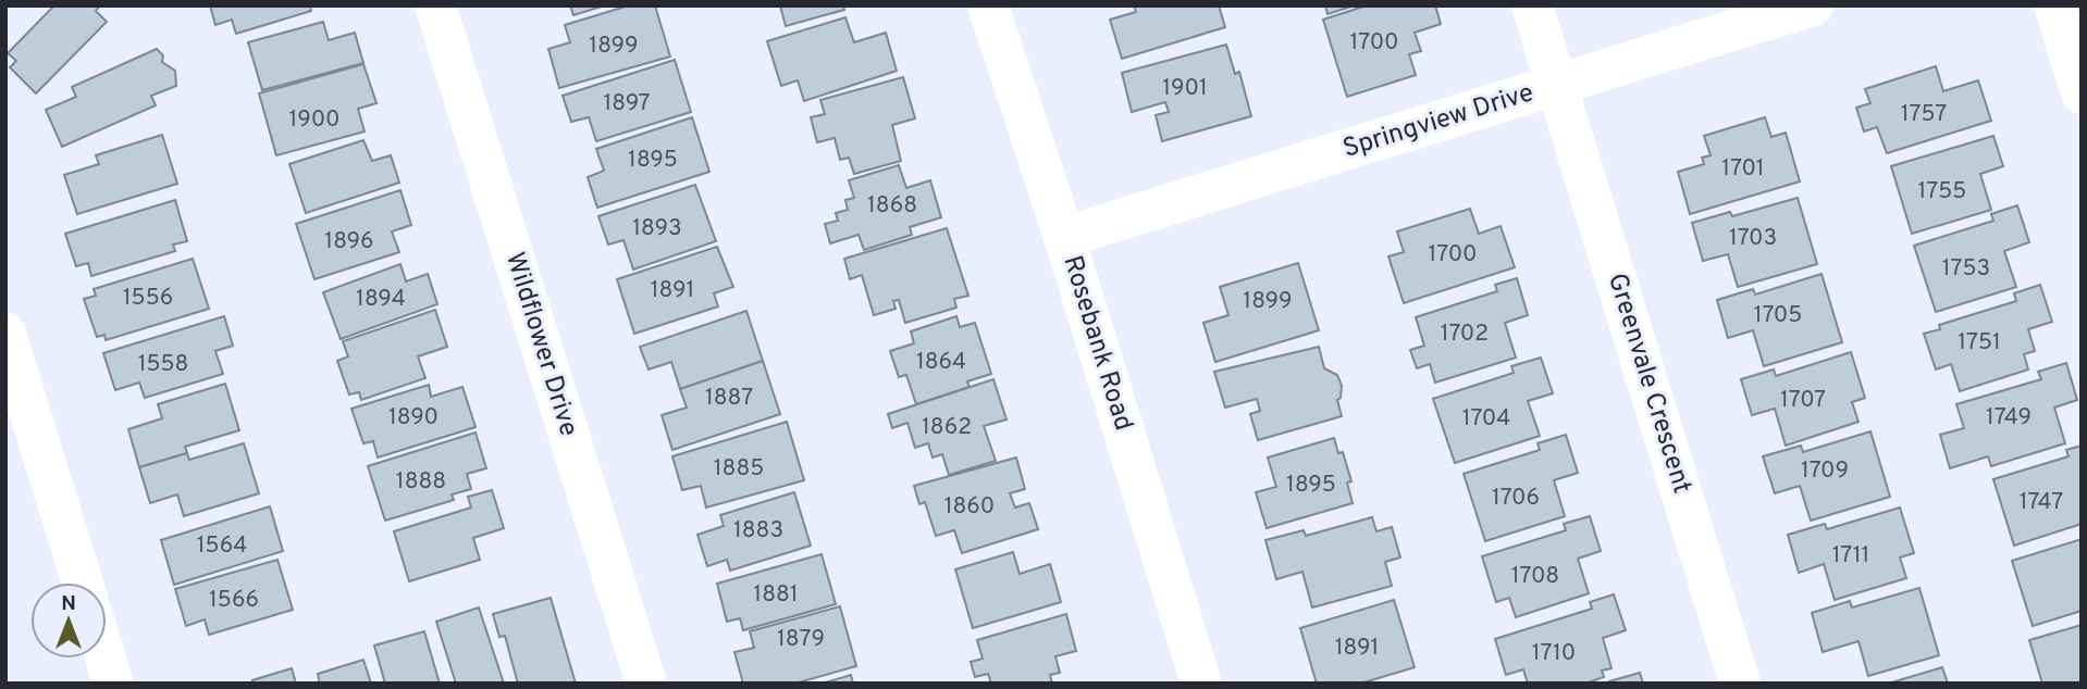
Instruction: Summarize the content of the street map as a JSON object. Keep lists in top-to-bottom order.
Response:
{
  "streets": {
    "street": [
      "Springview Drive",
      "Rosebank Road",
      "Wildflower Drive",
      "Greenvale Crescent"
    ]
  },
  "crossings": [
    ["Springview Drive", "Rosebank Road"],
    ["Springview Drive", "Greenvale Crescent"]
  ],
  "house_numbers": [
    "1700",
    "1899",
    "1901",
    "1897",
    "1757",
    "1900",
    "1895",
    "1701",
    "1755",
    "1868",
    "1893",
    "1703",
    "1896",
    "1700",
    "1753",
    "1891",
    "1556",
    "1894",
    "1899",
    "1705",
    "1702",
    "1751",
    "1864",
    "1558",
    "1887",
    "1707",
    "1890",
    "1749",
    "1704",
    "1862",
    "1885",
    "1709",
    "1888",
    "1895",
    "1706",
    "1747",
    "1860",
    "1883",
    "1564",
    "1711",
    "1708",
    "1881",
    "1566",
    "1879",
    "1891",
    "1710"
  ],
  "north": "top"
}
